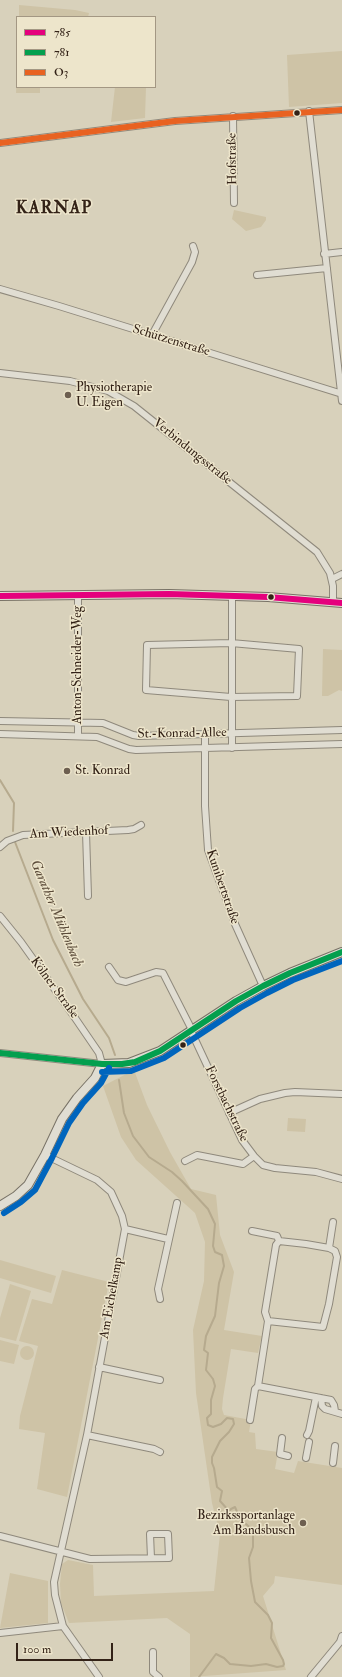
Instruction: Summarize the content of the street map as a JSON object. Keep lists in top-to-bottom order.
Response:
{
  "streets": {
    "street": [
      "Hofstraße",
      "Schützenstraße",
      "Verbindungsstraße",
      "Anton-Schneider-Weg",
      "St.-Konrad-Allee",
      "Am Wiedenhof",
      "Kunibertstraße",
      "Kölner Straße",
      "Forstbachstraße",
      "Am Eichelkamp"
    ]
  },
  "crossings": [
    ["Anton-Schneider-Weg", "St.-Konrad-Allee"],
    ["St.-Konrad-Allee", "Kunibertstraße"]
  ],
  "districts": ["KARNAP"],
  "water": ["Garather Mühlenbach"],
  "places": ["Physiotherapie U. Eigen", "St. Konrad", "Bezirkssportanlage Am Bandsbusch"],
  "lines": ["transit line O3", "transit line 785", "transit line 781"],
  "legend": ["785", "781", "O3"],
  "scale_bar": "100 m"
}
